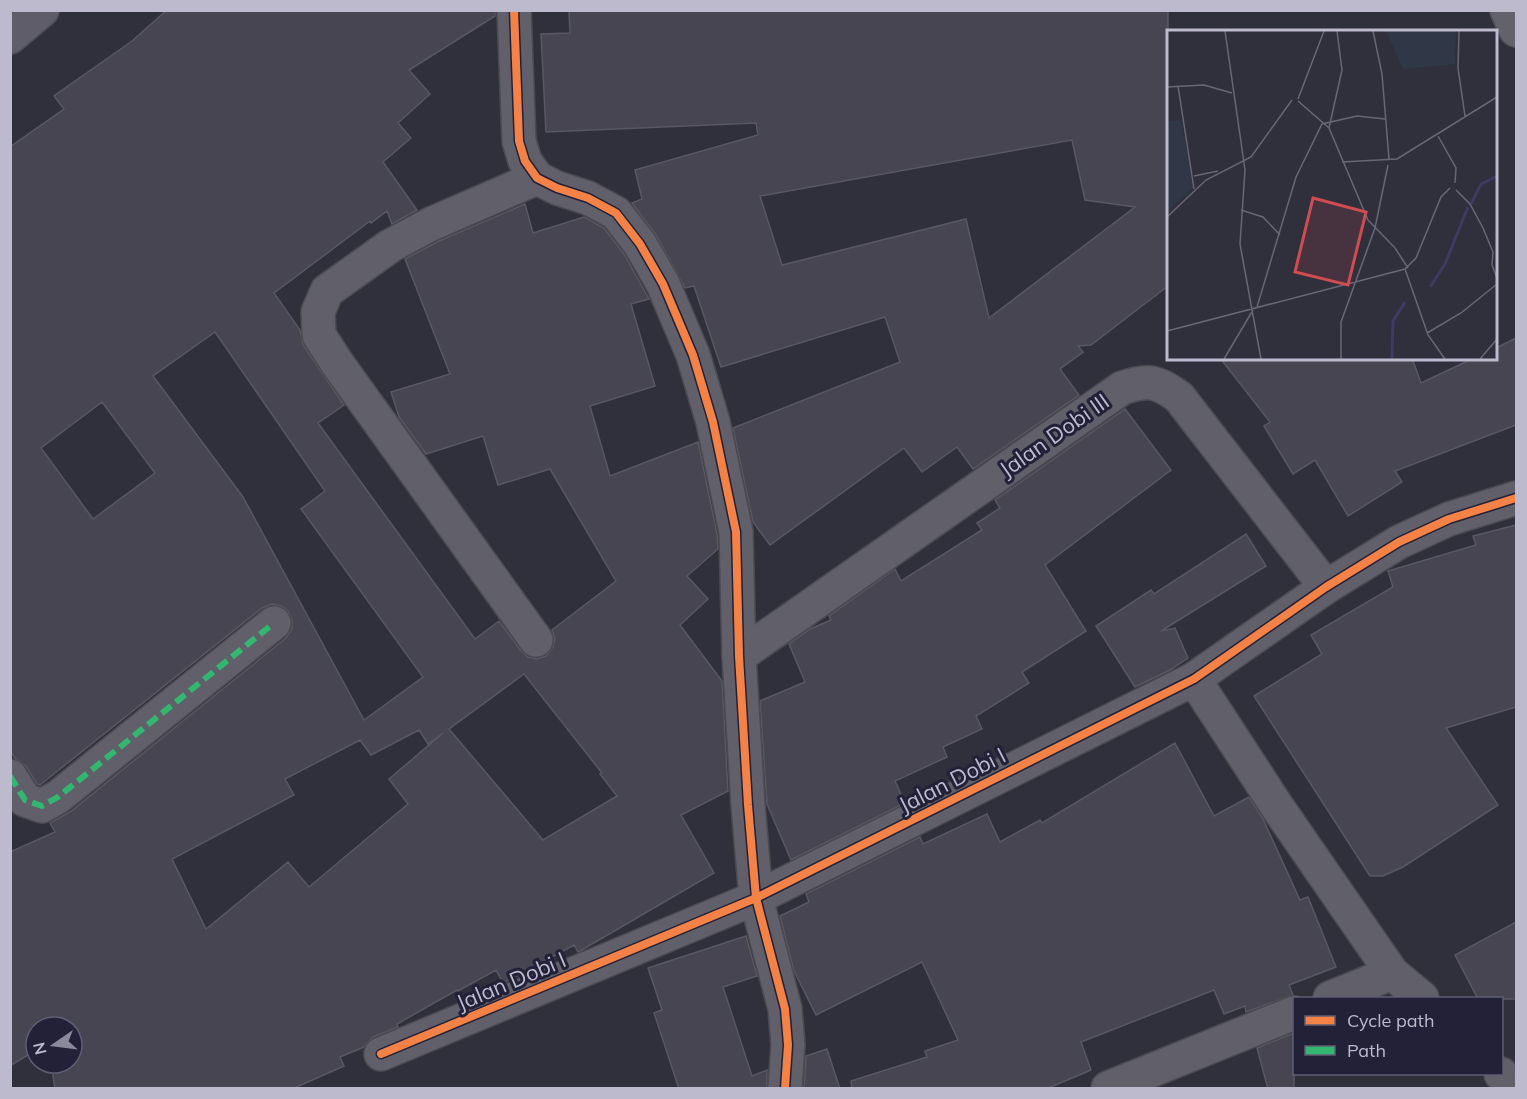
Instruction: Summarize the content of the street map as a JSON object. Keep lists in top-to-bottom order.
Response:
{
  "streets": {
    "street": ["Jalan Dobi III", "Jalan Dobi I"]
  },
  "crossings": [
    ["Jalan Dobi III", "Jalan Dobi I"]
  ],
  "legend": ["Cycle path", "Path"],
  "north": "left"
}
